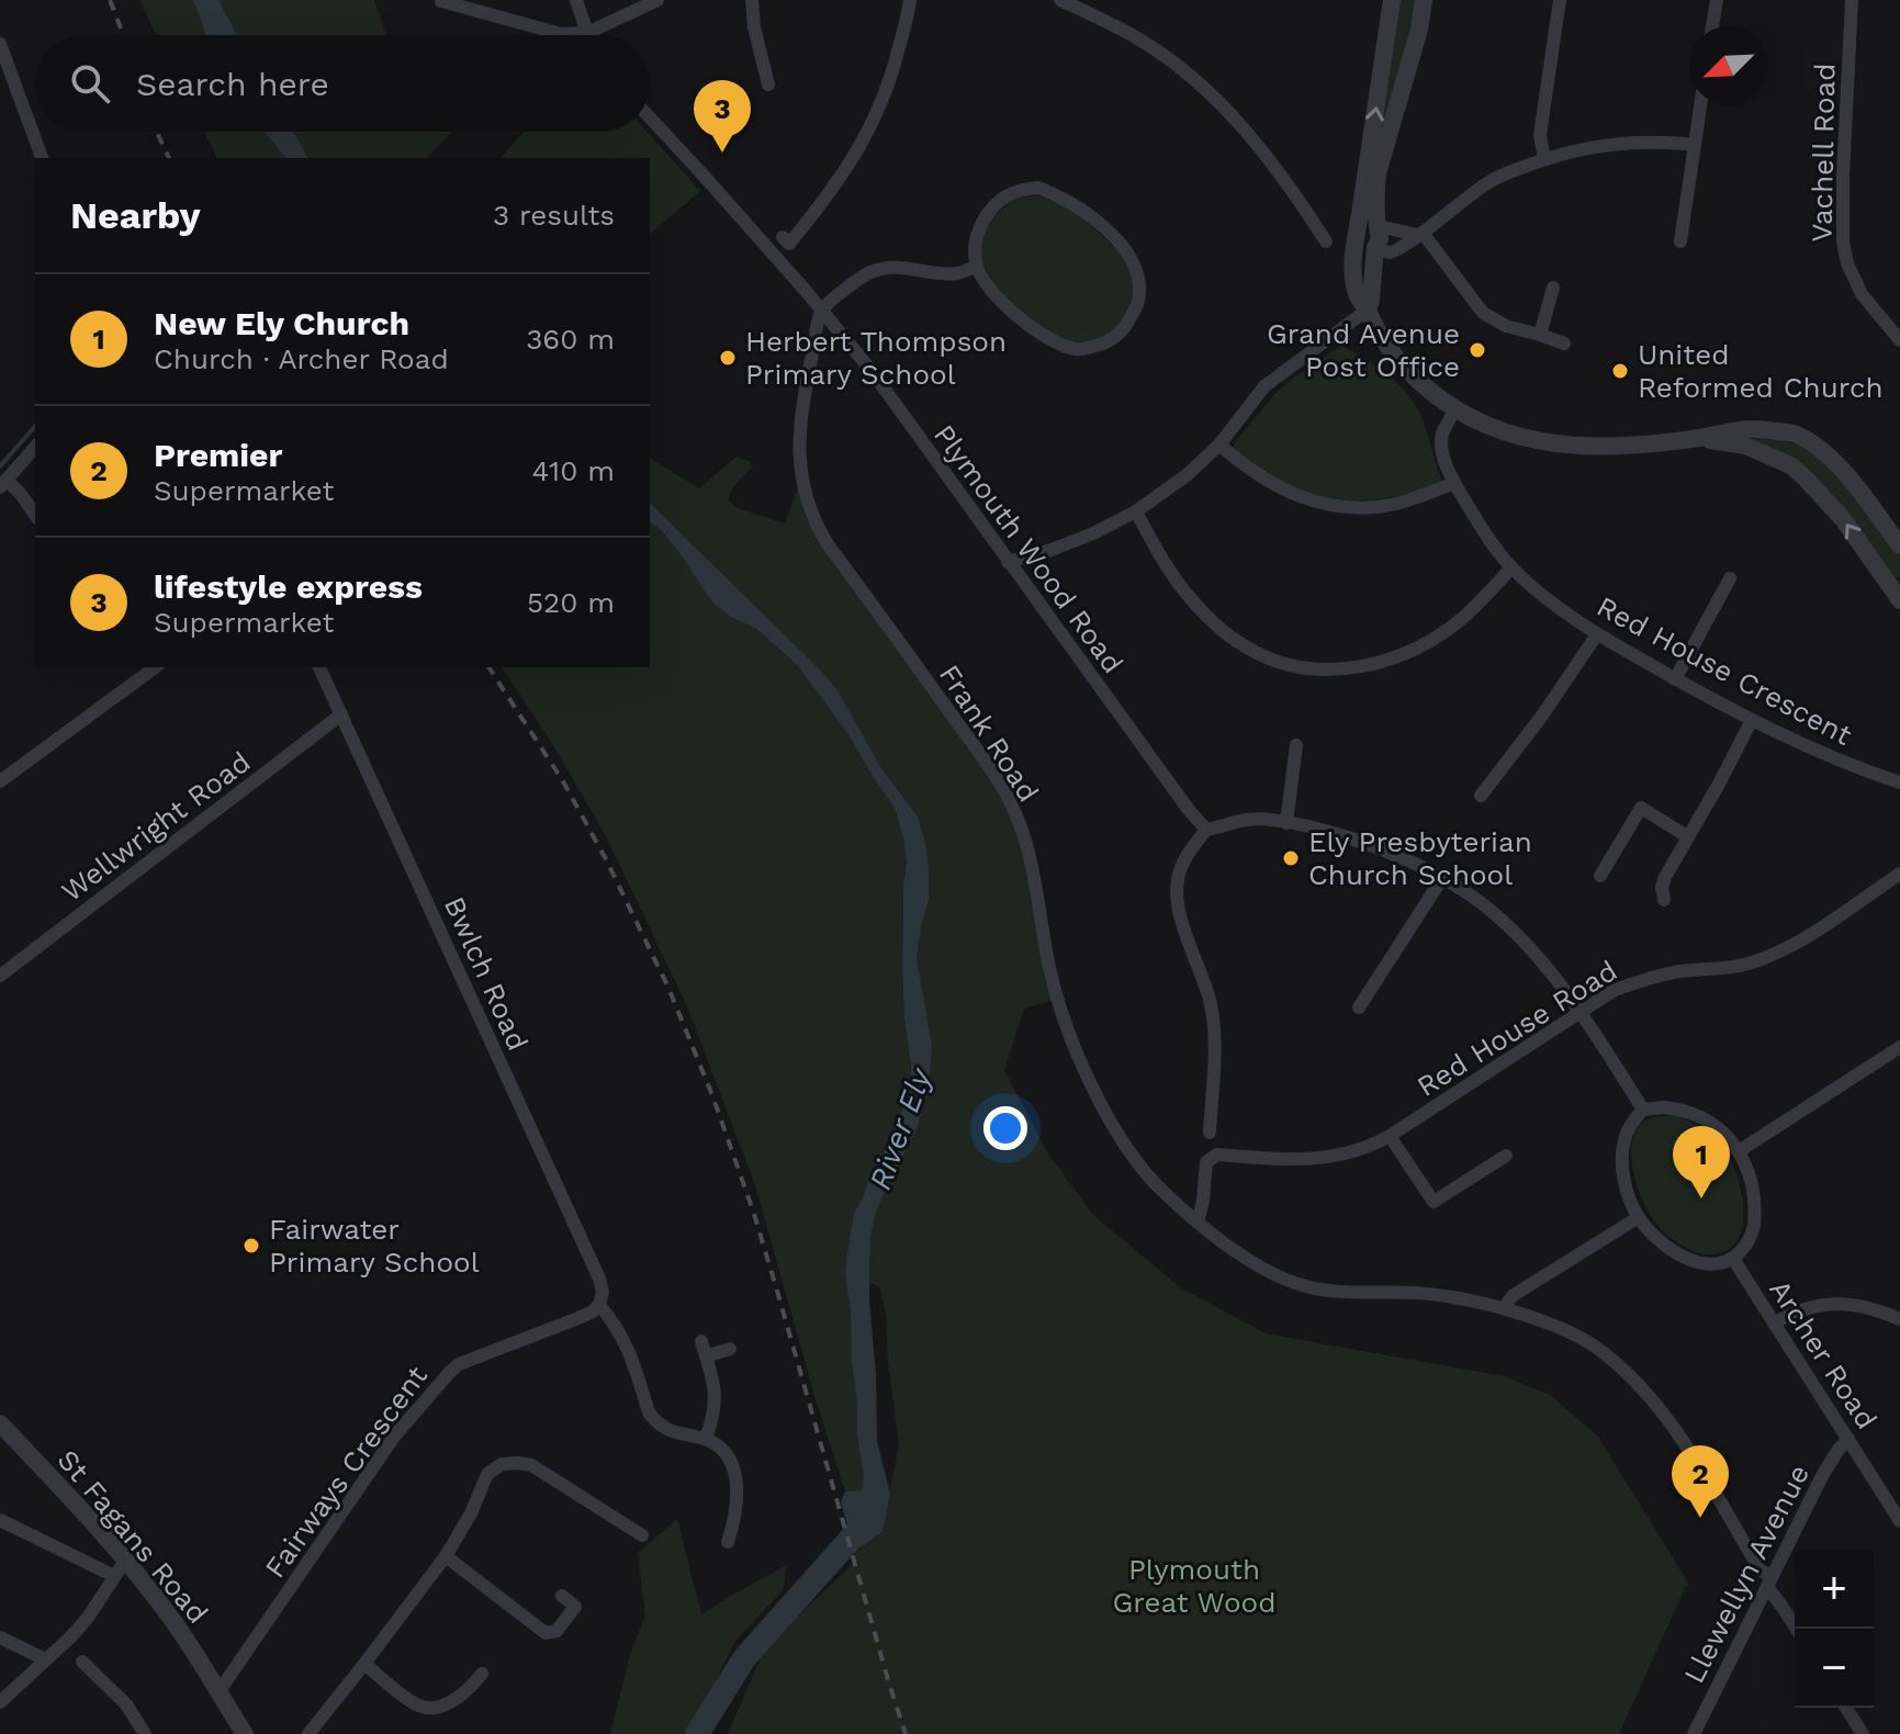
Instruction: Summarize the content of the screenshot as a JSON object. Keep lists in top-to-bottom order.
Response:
{
  "streets": {
    "street": [
      "Vachell Road",
      "Plymouth Wood Road",
      "Red House Crescent",
      "Frank Road",
      "Wellwright Road",
      "Bwlch Road",
      "Red House Road",
      "Archer Road",
      "Fairways Crescent",
      "St Fagans Road",
      "Llewellyn Avenue"
    ]
  },
  "crossings": [
    ["Plymouth Wood Road", "Frank Road"],
    ["Frank Road", "Red House Road"],
    ["Frank Road", "Llewellyn Avenue"],
    ["Wellwright Road", "Bwlch Road"],
    ["Bwlch Road", "Fairways Crescent"],
    ["Archer Road", "Llewellyn Avenue"],
    ["Fairways Crescent", "St Fagans Road"]
  ],
  "water": ["River Ely"],
  "parks": ["Plymouth Great Wood"],
  "places": [
    "Grand Avenue Post Office",
    "Herbert Thompson Primary School",
    "United Reformed Church",
    "Ely Presbyterian Church School",
    "Fairwater Primary School"
  ],
  "north": "bottom left",
  "page": {
    "search": "Search here",
    "pins": ["3", "1", "2"],
    "heading": ["Nearby", "3 results"],
    "list": [
      {
        "mark": "1",
        "name": "New Ely Church",
        "note": "Church · Archer Road",
        "value": "360 m"
      },
      {
        "mark": "2",
        "name": "Premier",
        "note": "Supermarket",
        "value": "410 m"
      },
      {
        "mark": "3",
        "name": "lifestyle express",
        "note": "Supermarket",
        "value": "520 m"
      }
    ],
    "map_buttons": ["+", "−"]
  }
}
